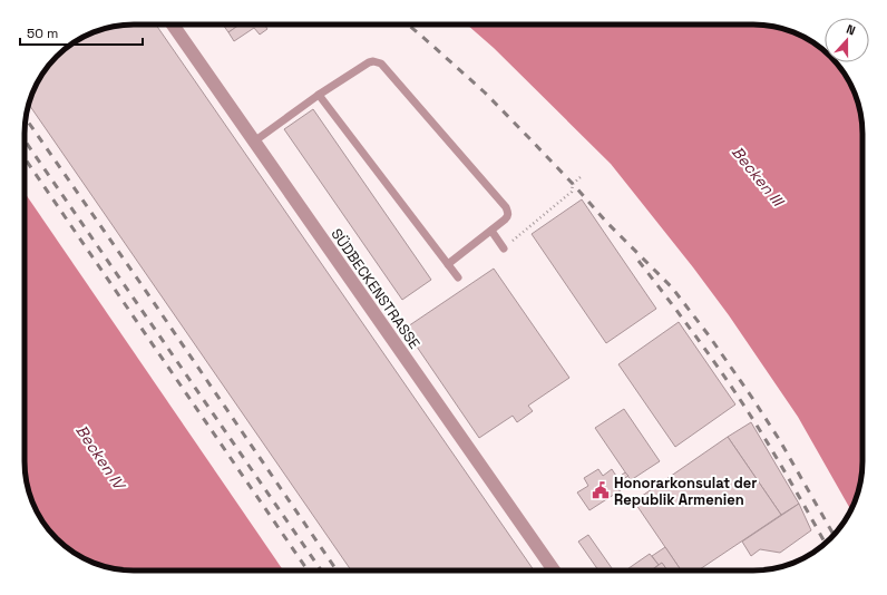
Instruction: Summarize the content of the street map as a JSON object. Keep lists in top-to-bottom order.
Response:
{
  "streets": {
    "street": ["SÜDBECKENSTRASSE"]
  },
  "water": ["Becken III", "Becken IV"],
  "places": {
    "public building": ["Honorarkonsulat der Republik Armenien"]
  },
  "scale_bar": "50 m",
  "north": "top"
}
